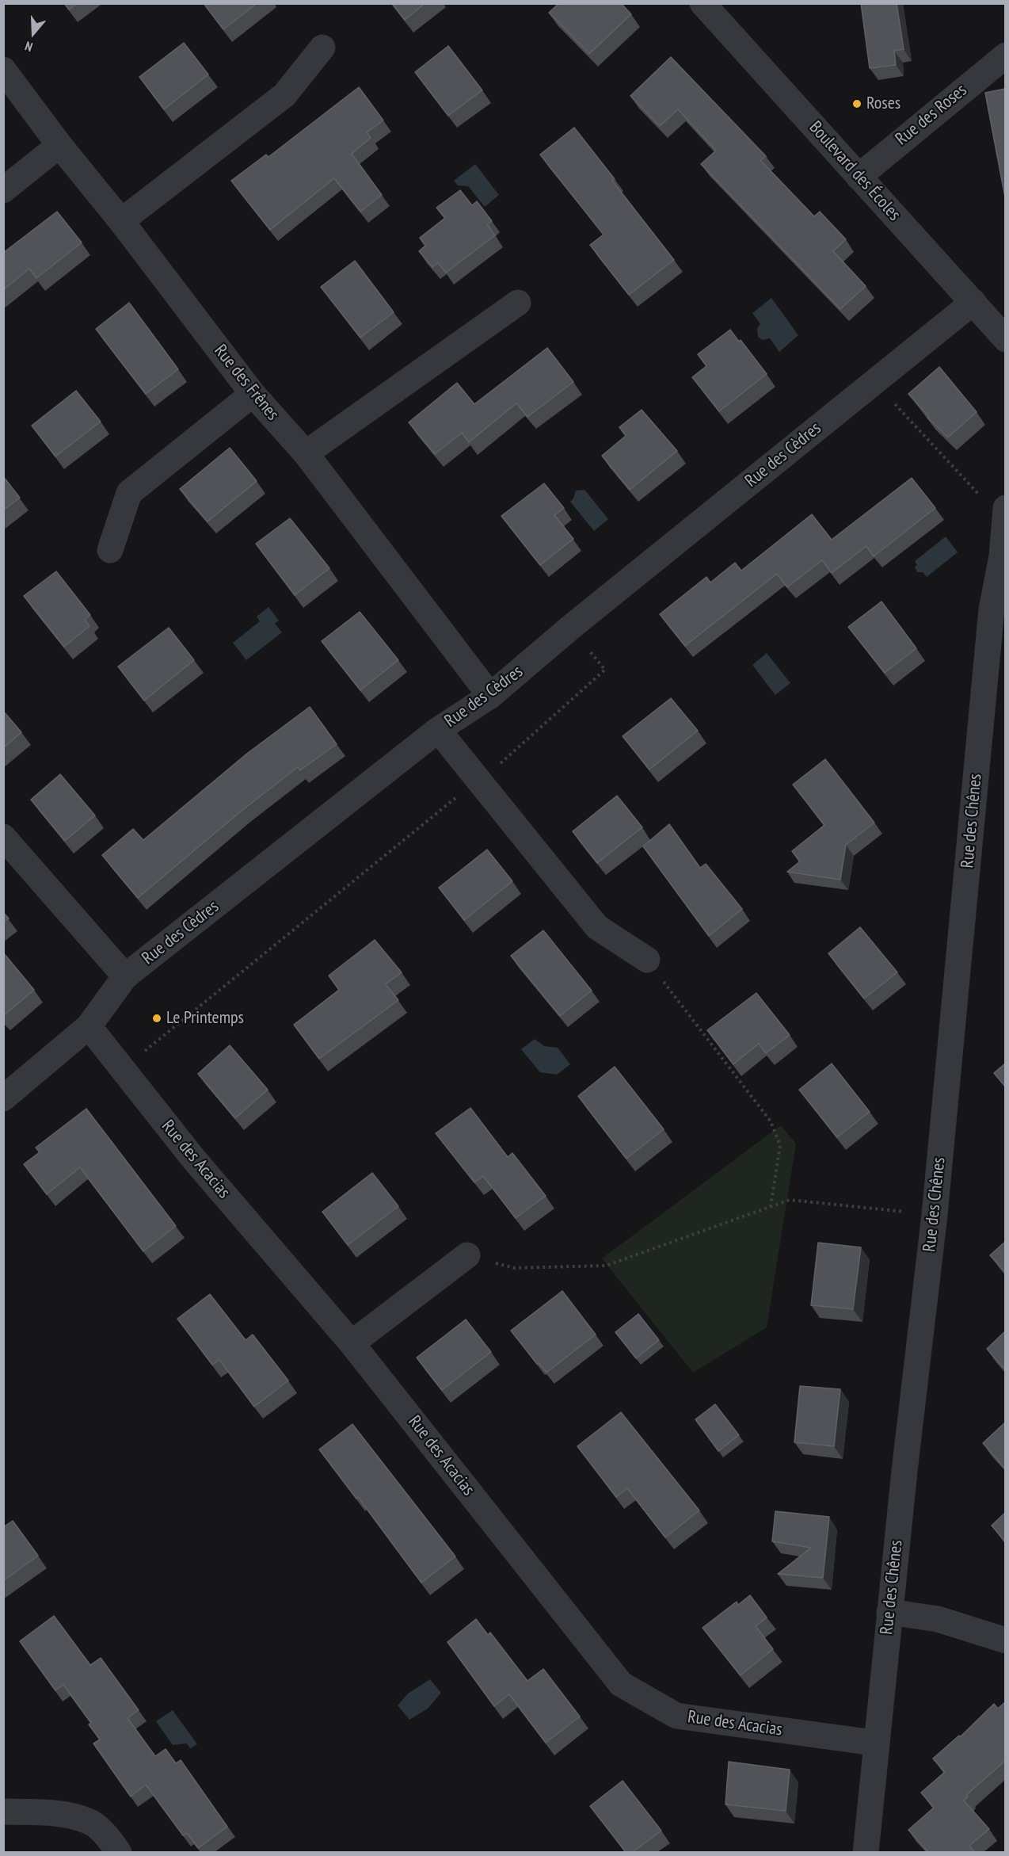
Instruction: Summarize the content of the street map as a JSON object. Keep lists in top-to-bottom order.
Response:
{
  "streets": {
    "street": [
      "Rue des Roses",
      "Boulevard des Écoles",
      "Rue des Frênes",
      "Rue des Cèdres",
      "Rue des Chênes",
      "Rue des Acacias"
    ]
  },
  "crossings": [
    ["Rue des Roses", "Boulevard des Écoles"],
    ["Boulevard des Écoles", "Rue des Cèdres"],
    ["Rue des Frênes", "Rue des Cèdres"],
    ["Rue des Cèdres", "Rue des Acacias"],
    ["Rue des Chênes", "Rue des Acacias"]
  ],
  "places": ["Roses", "Le Printemps"],
  "north": "bottom"
}
